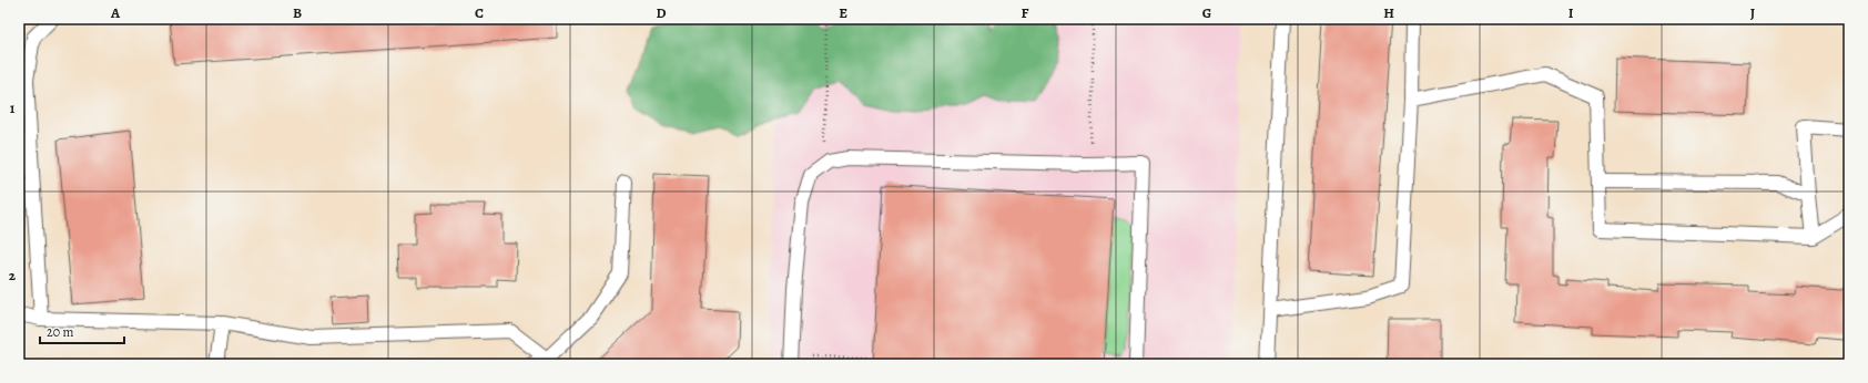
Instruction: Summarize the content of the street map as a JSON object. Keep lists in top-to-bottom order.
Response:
{
  "scale_bar": "20 m",
  "grid": {
    "columns": [
      "A",
      "B",
      "C",
      "D",
      "E",
      "F",
      "G",
      "H",
      "I",
      "J"
    ],
    "rows": ["1", "2"]
  }
}
